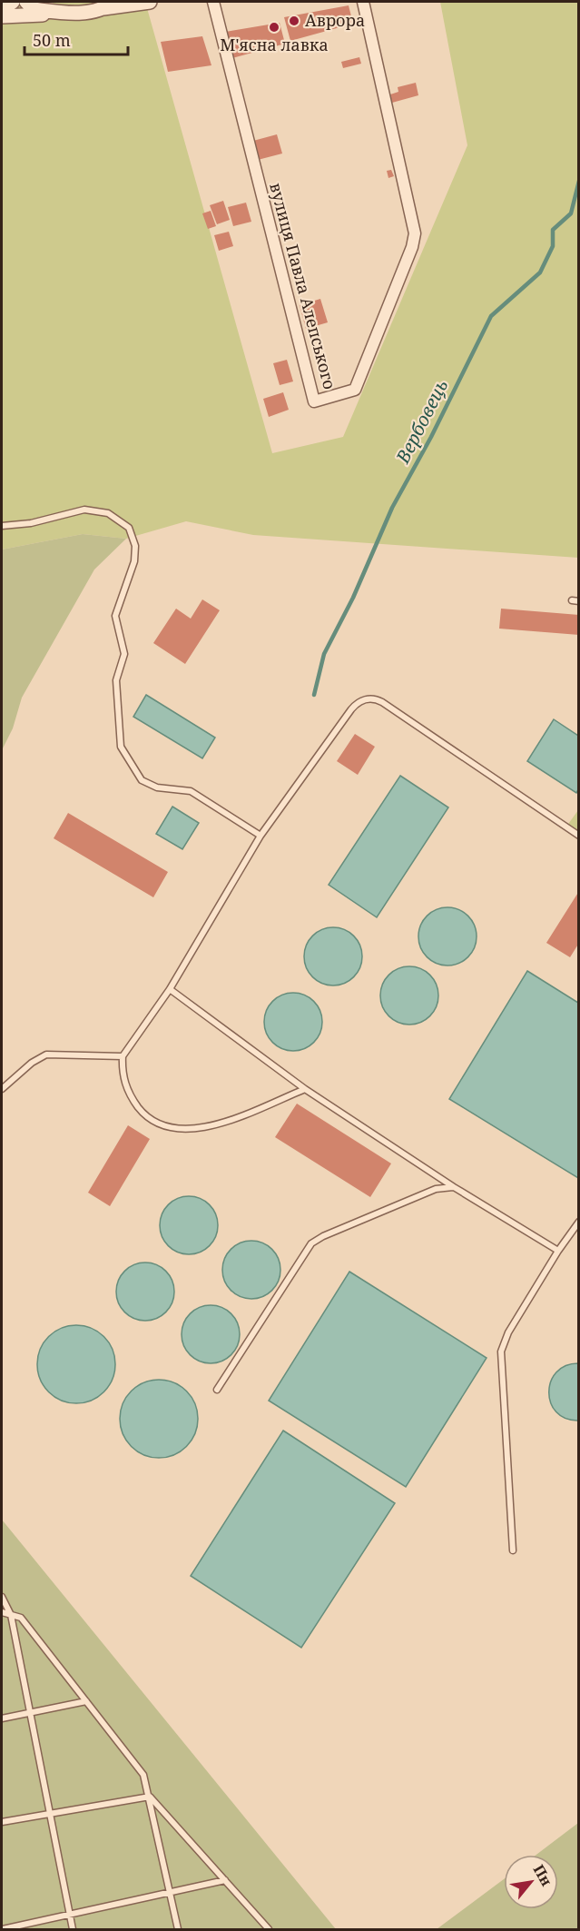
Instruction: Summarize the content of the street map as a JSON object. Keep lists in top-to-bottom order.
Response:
{
  "streets": {
    "street": ["вулиця Павла Алепського"]
  },
  "water": ["Вербовець"],
  "places": ["Аврора", "М'ясна лавка"],
  "scale_bar": "50 m",
  "north": "top right"
}
